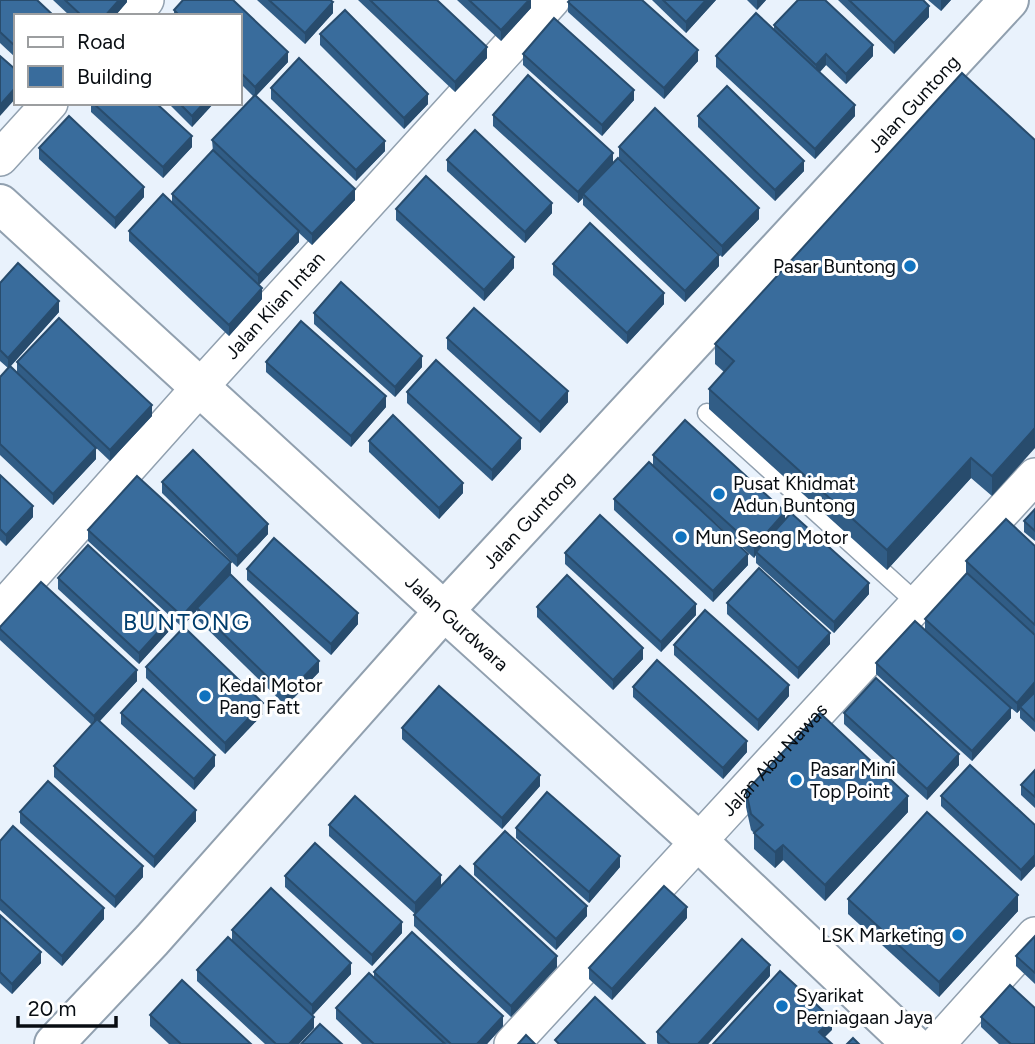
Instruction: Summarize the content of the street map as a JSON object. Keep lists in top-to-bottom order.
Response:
{
  "streets": {
    "street": [
      "Jalan Guntong",
      "Jalan Klian Intan",
      "Jalan Gurdwara",
      "Jalan Abu Nawas"
    ]
  },
  "crossings": [
    ["Jalan Guntong", "Jalan Gurdwara"],
    ["Jalan Klian Intan", "Jalan Gurdwara"],
    ["Jalan Gurdwara", "Jalan Abu Nawas"]
  ],
  "districts": ["BUNTONG"],
  "places": [
    "Pasar Buntong",
    "Pusat Khidmat Adun Buntong",
    "Mun Seong Motor",
    "Kedai Motor Pang Fatt",
    "Pasar Mini Top Point",
    "LSK Marketing",
    "Syarikat Perniagaan Jaya"
  ],
  "legend": ["Road", "Building"],
  "scale_bar": "20 m"
}
